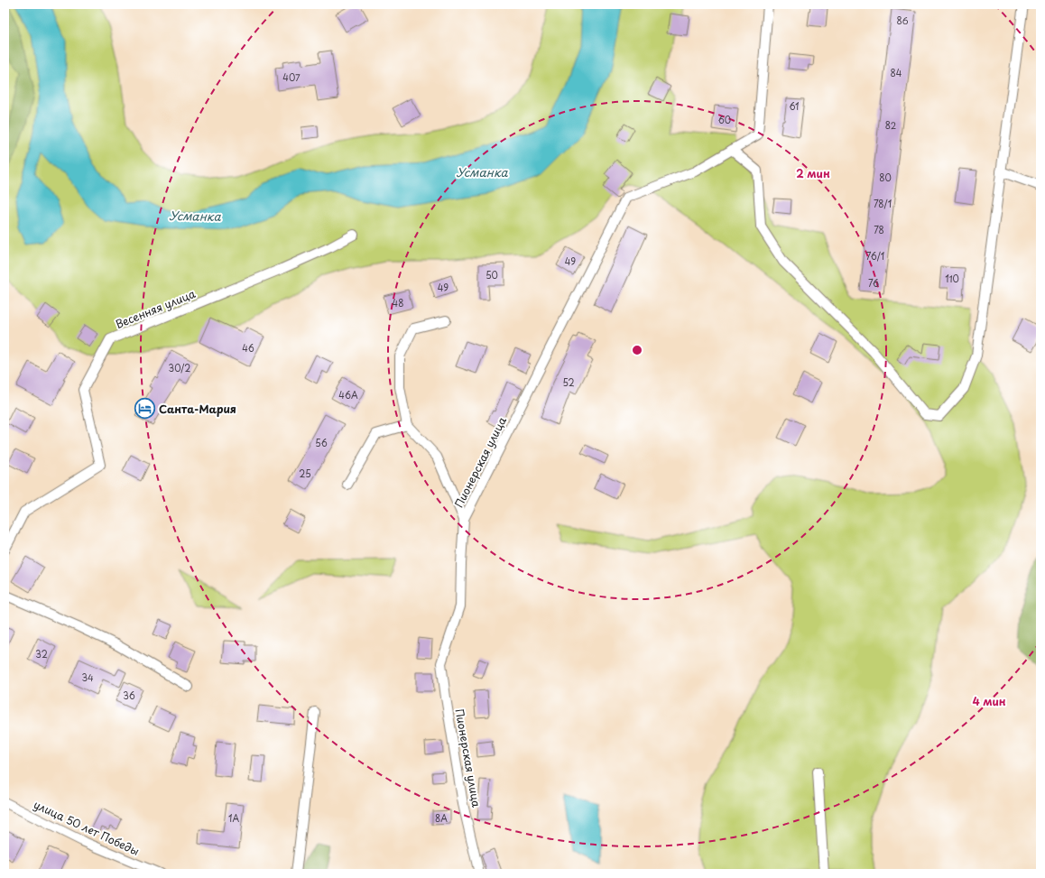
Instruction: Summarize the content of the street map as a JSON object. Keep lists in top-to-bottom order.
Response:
{
  "streets": {
    "street": ["Весенняя улица", "Пионерская улица", "улица 50 лет Победы"]
  },
  "water": ["Усманка"],
  "places": {
    "hotel": ["Санта-Мария"]
  },
  "house_numbers": [
    "86",
    "84",
    "407",
    "61",
    "60",
    "82",
    "80",
    "78/1",
    "78",
    "76/1",
    "49",
    "50",
    "110",
    "76",
    "49",
    "48",
    "46",
    "30/2",
    "52",
    "46А",
    "56",
    "25",
    "32",
    "34",
    "36",
    "1А",
    "8А"
  ],
  "rings": ["2 мин", "4 мин"]
}
